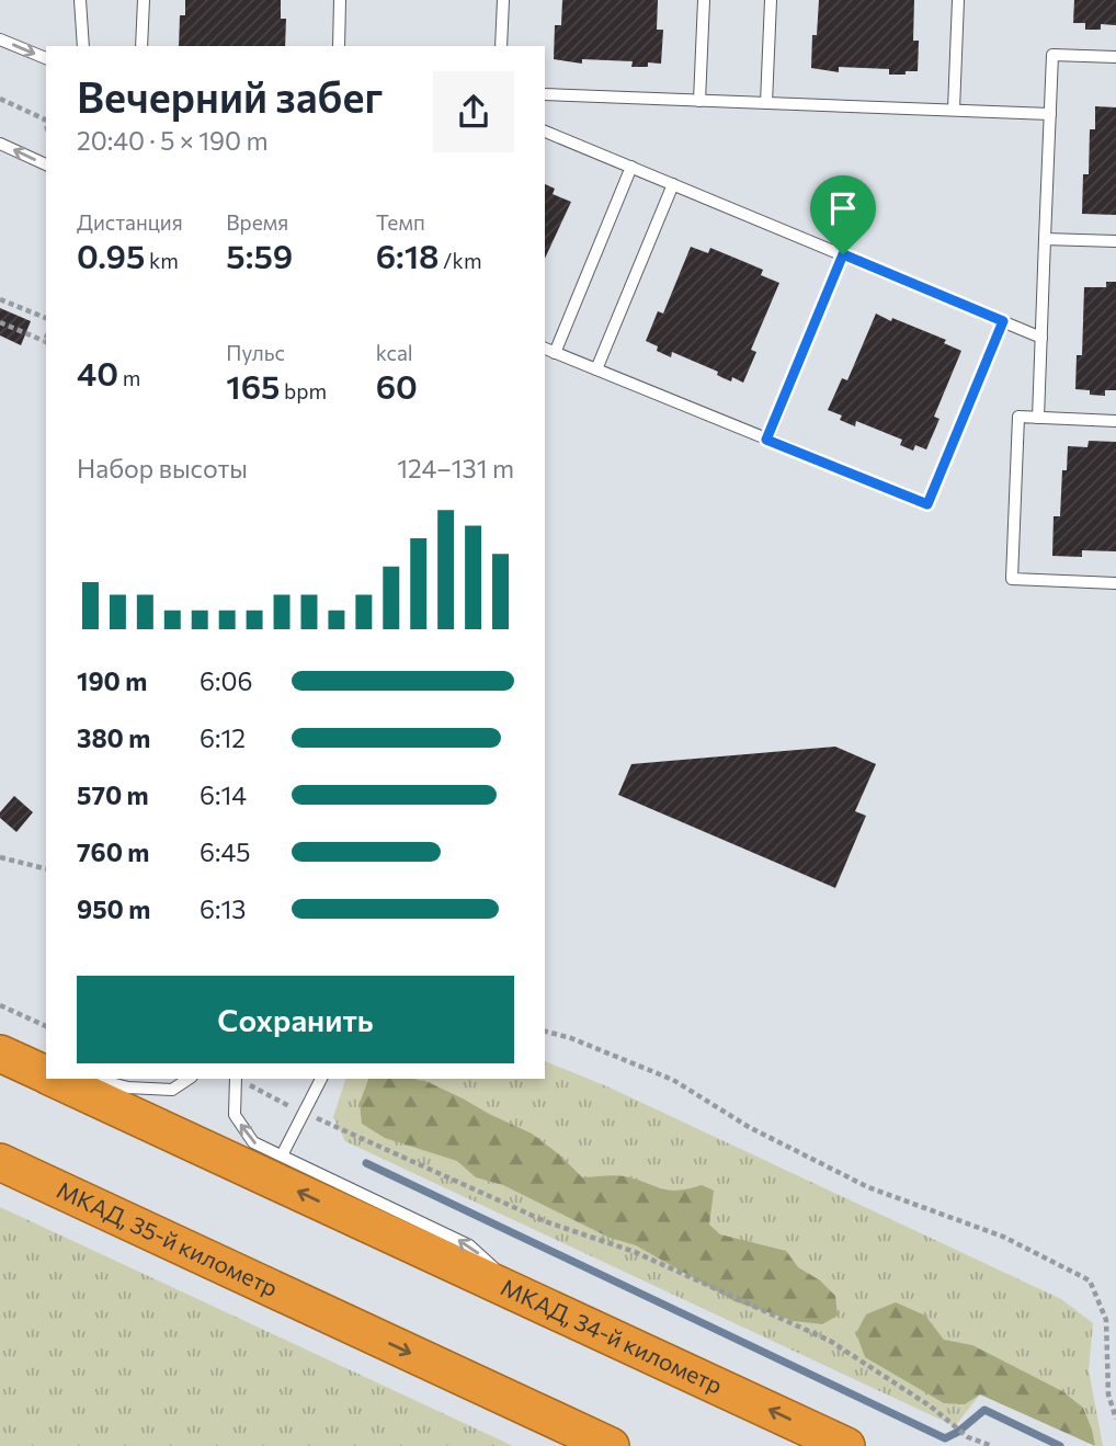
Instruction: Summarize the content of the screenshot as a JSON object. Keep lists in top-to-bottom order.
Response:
{
  "streets": {
    "highway": ["МКАД, 35-й километр", "МКАД, 34-й километр"]
  },
  "one_way": ["МКАД, 35-й километр", "МКАД, 34-й километр"],
  "page": {
    "heading": ["Вечерний забег", "20:40 · 5 × 190 m"],
    "stats": [
      ["Дистанция", "0.95 km"],
      ["Время", "5:59"],
      ["Темп", "6:18 /km"],
      ["40 m"],
      ["Пульс", "165 bpm"],
      ["kcal", "60"]
    ],
    "chart": ["Набор высоты", "124–131 m"],
    "list": [
      {
        "name": "190 m",
        "note": "6:06"
      },
      {
        "name": "380 m",
        "note": "6:12"
      },
      {
        "name": "570 m",
        "note": "6:14"
      },
      {
        "name": "760 m",
        "note": "6:45"
      },
      {
        "name": "950 m",
        "note": "6:13"
      }
    ],
    "buttons": "Сохранить"
  }
}
